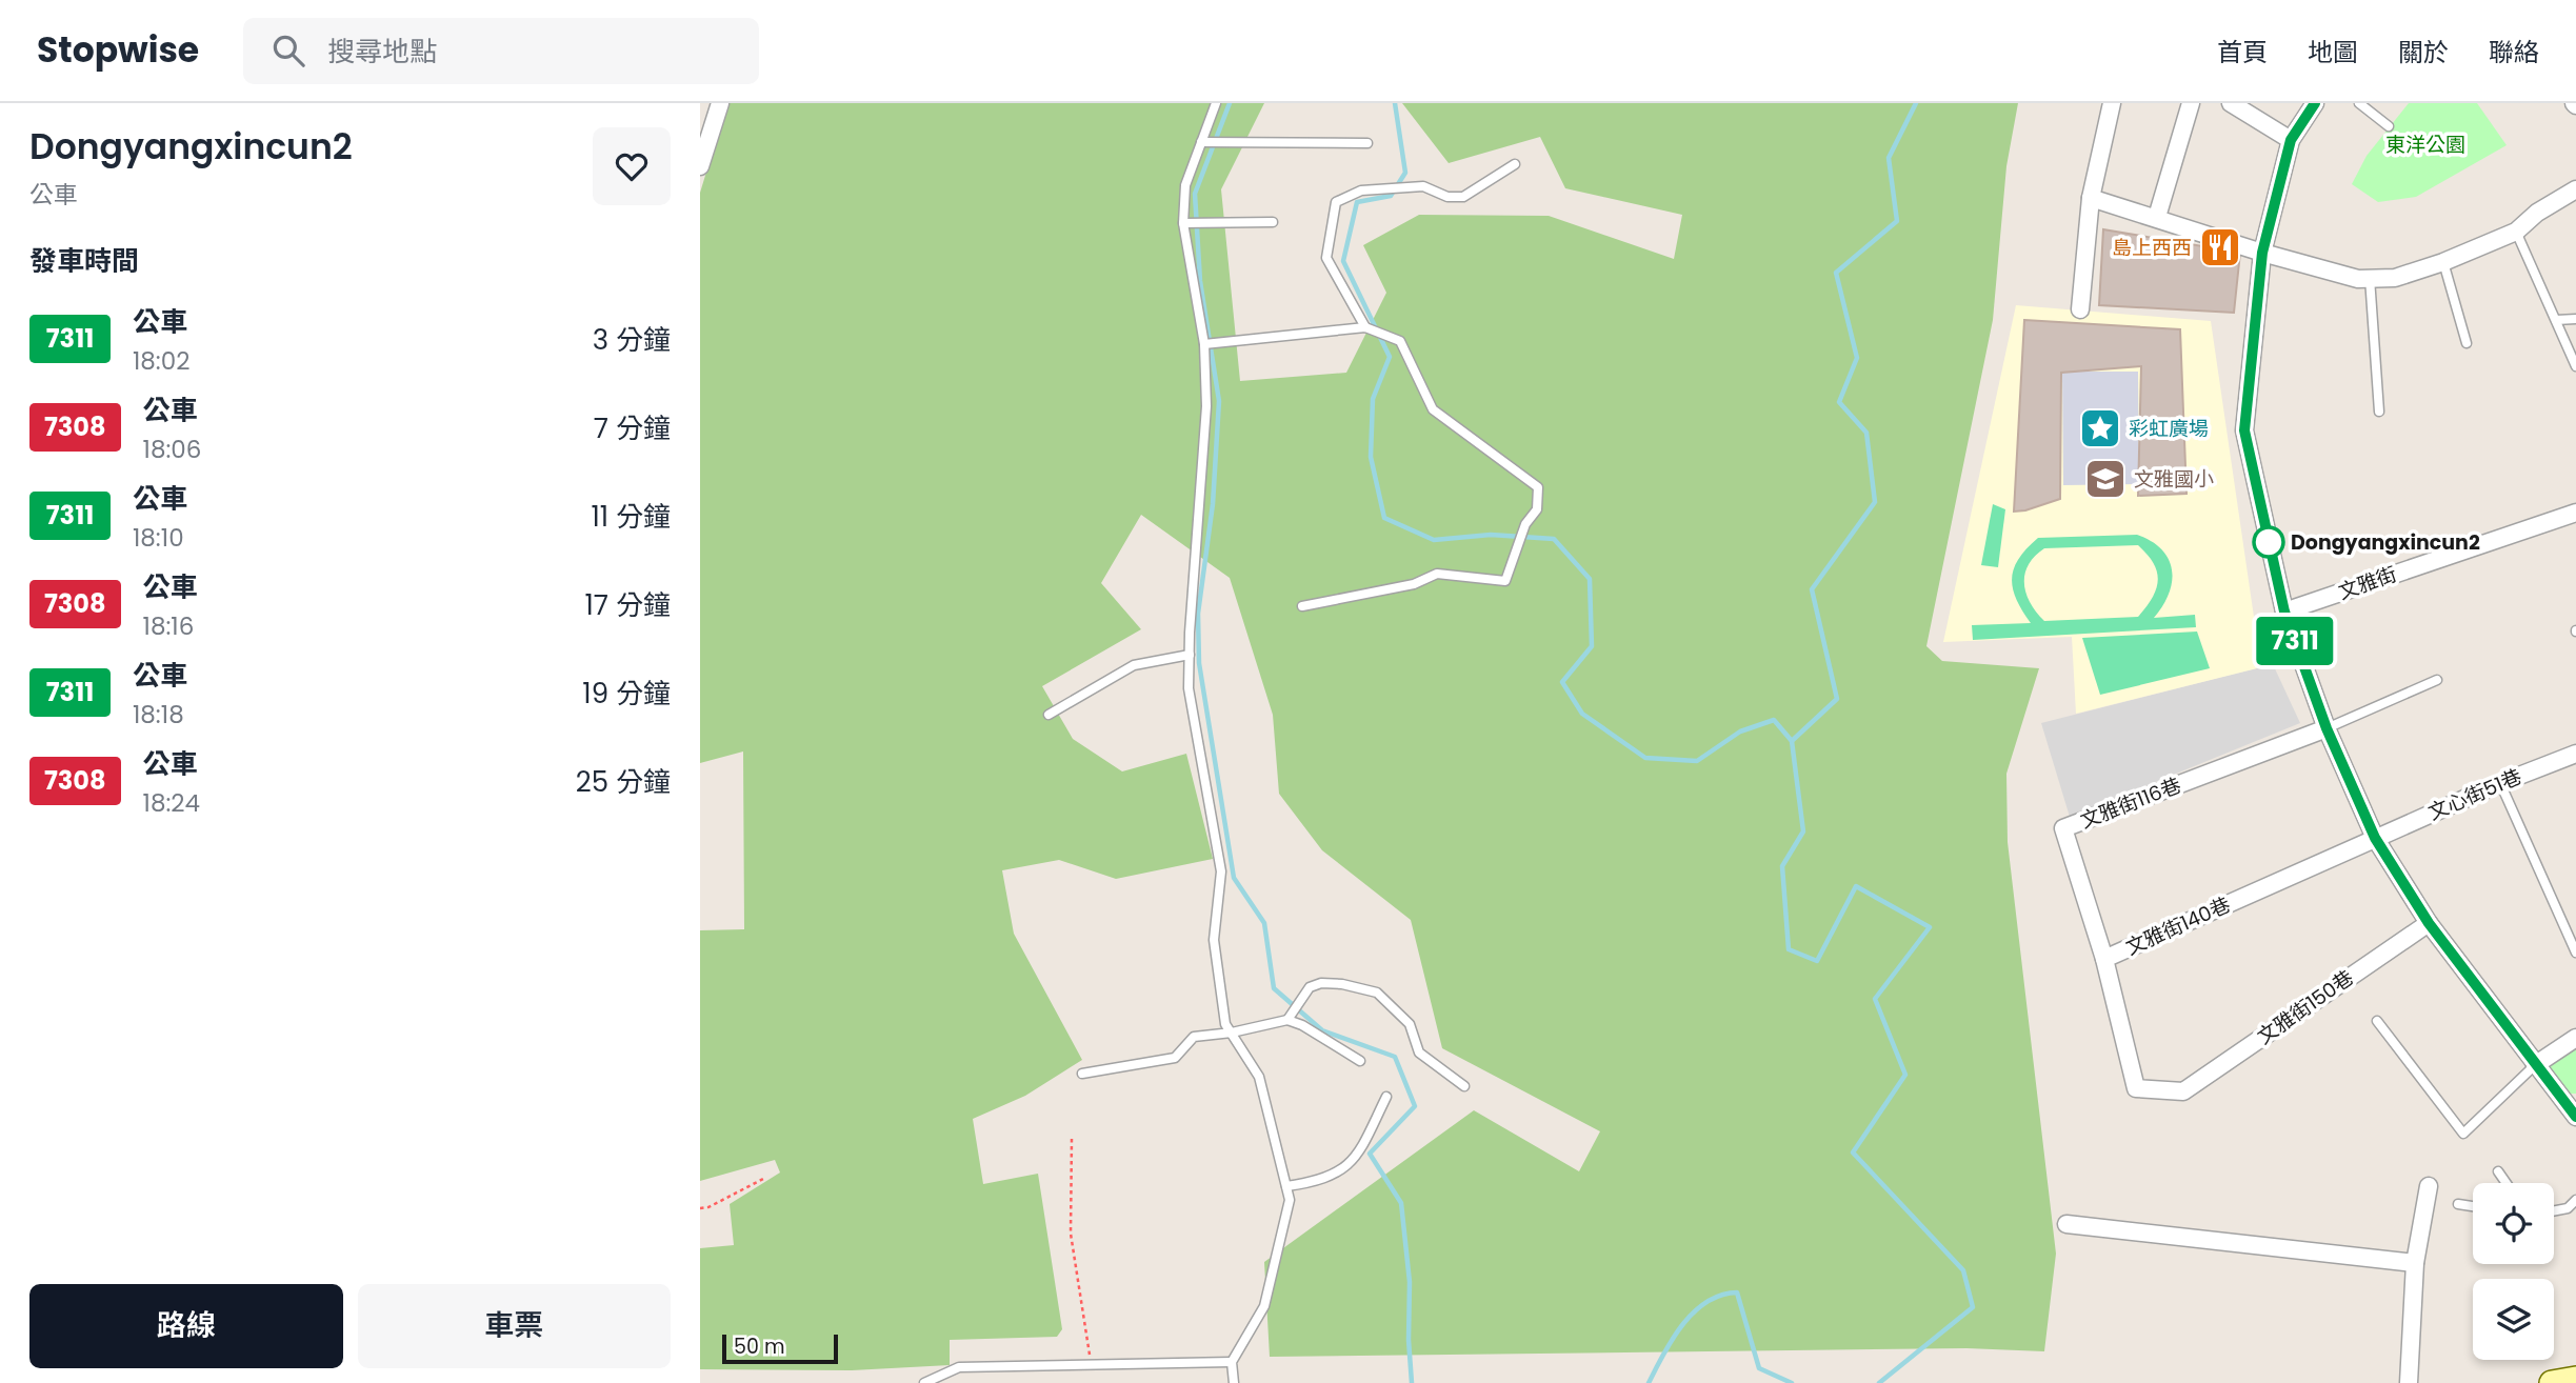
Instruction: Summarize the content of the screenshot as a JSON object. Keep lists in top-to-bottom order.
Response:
{
  "streets": {
    "street": [
      "文雅街",
      "文心街51巷",
      "文雅街116巷",
      "文雅街140巷",
      "文雅街150巷"
    ]
  },
  "crossings": [
    ["文心街51巷", "文雅街140巷"],
    ["文雅街116巷", "文雅街140巷"],
    ["文雅街140巷", "文雅街150巷"]
  ],
  "parks": ["東洋公園"],
  "places": {
    "restaurant": ["島上西西"],
    "place": ["彩虹廣場"],
    "school or university": ["文雅國小"],
    "other": ["Dongyangxincun2"]
  },
  "lines": ["bus line 7311"],
  "scale_bar": "50 m",
  "page": {
    "header": "Stopwise",
    "search": "搜尋地點",
    "nav": [
      "首頁",
      "地圖",
      "關於",
      "聯絡"
    ],
    "heading": [
      ["Dongyangxincun2", "公車"],
      "發車時間"
    ],
    "on_map": "7311",
    "list": [
      {
        "mark": "7311",
        "name": "公車",
        "note": "18:02",
        "value": "3 分鐘"
      },
      {
        "mark": "7308",
        "name": "公車",
        "note": "18:06",
        "value": "7 分鐘"
      },
      {
        "mark": "7311",
        "name": "公車",
        "note": "18:10",
        "value": "11 分鐘"
      },
      {
        "mark": "7308",
        "name": "公車",
        "note": "18:16",
        "value": "17 分鐘"
      },
      {
        "mark": "7311",
        "name": "公車",
        "note": "18:18",
        "value": "19 分鐘"
      },
      {
        "mark": "7308",
        "name": "公車",
        "note": "18:24",
        "value": "25 分鐘"
      }
    ],
    "buttons": ["路線", "車票"],
    "scale": "50 m"
  }
}
